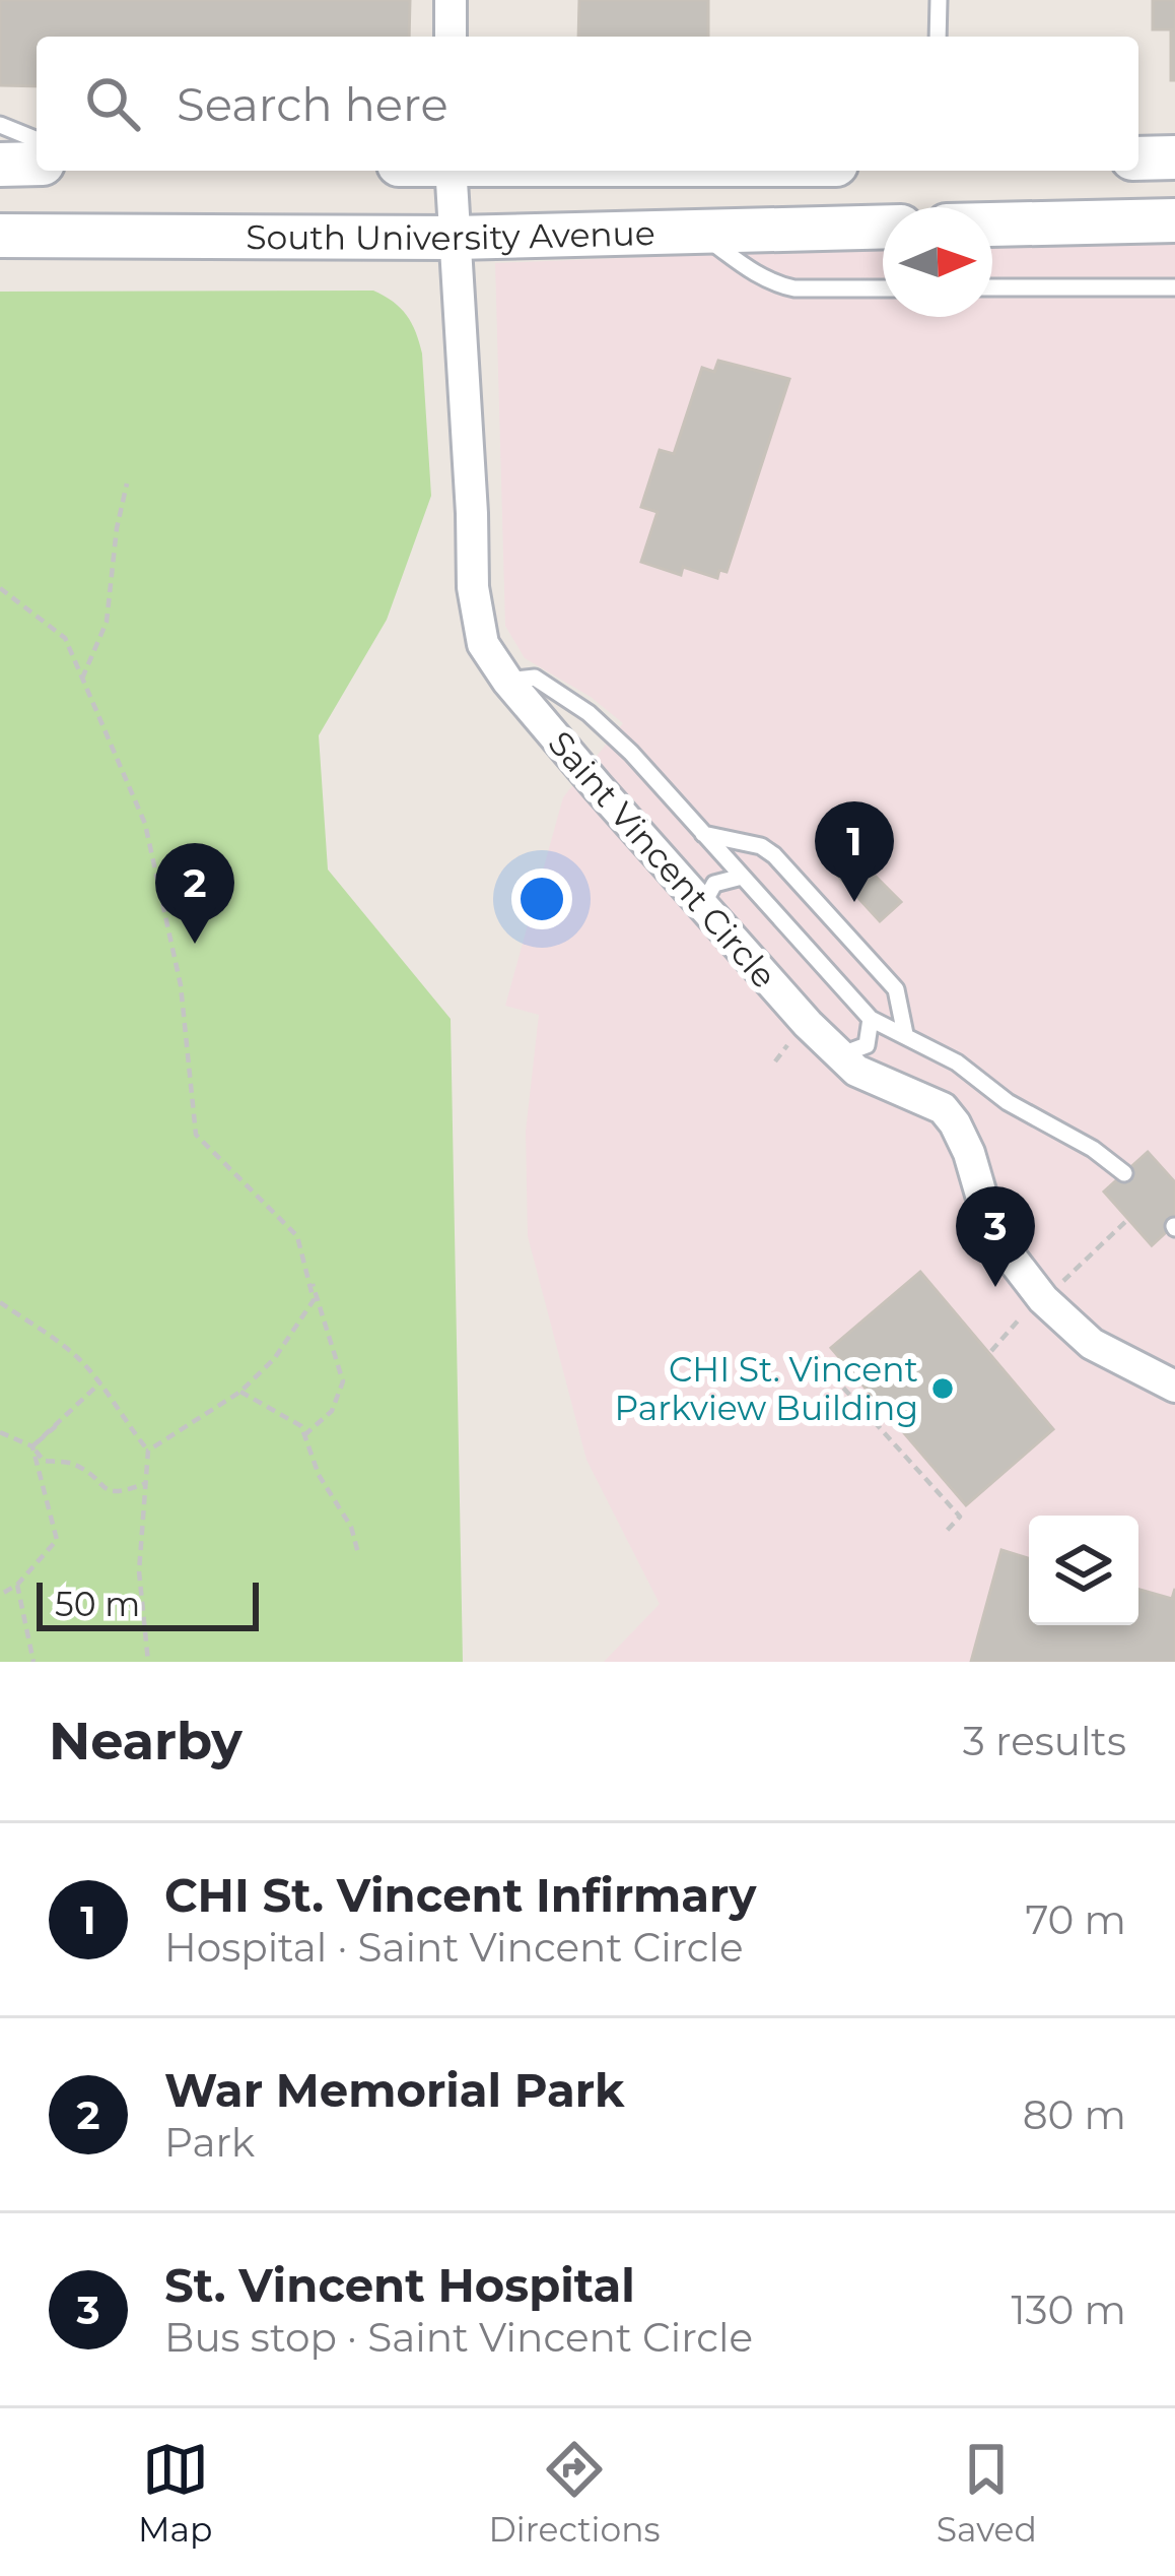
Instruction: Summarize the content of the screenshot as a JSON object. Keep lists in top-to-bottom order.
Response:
{
  "streets": {
    "main road": ["South University Avenue"],
    "street": ["Saint Vincent Circle"]
  },
  "crossings": [
    ["South University Avenue", "Saint Vincent Circle"]
  ],
  "places": ["CHI St. Vincent Parkview Building"],
  "scale_bar": "50 m",
  "north": "right",
  "page": {
    "search": "Search here",
    "pins": ["1", "2", "3"],
    "scale": "50 m",
    "heading": ["Nearby", "3 results"],
    "list": [
      {
        "mark": "1",
        "name": "CHI St. Vincent Infirmary",
        "note": "Hospital · Saint Vincent Circle",
        "value": "70 m"
      },
      {
        "mark": "2",
        "name": "War Memorial Park",
        "note": "Park",
        "value": "80 m"
      },
      {
        "mark": "3",
        "name": "St. Vincent Hospital",
        "note": "Bus stop · Saint Vincent Circle",
        "value": "130 m"
      }
    ],
    "nav": ["Map", "Directions", "Saved"]
  }
}
